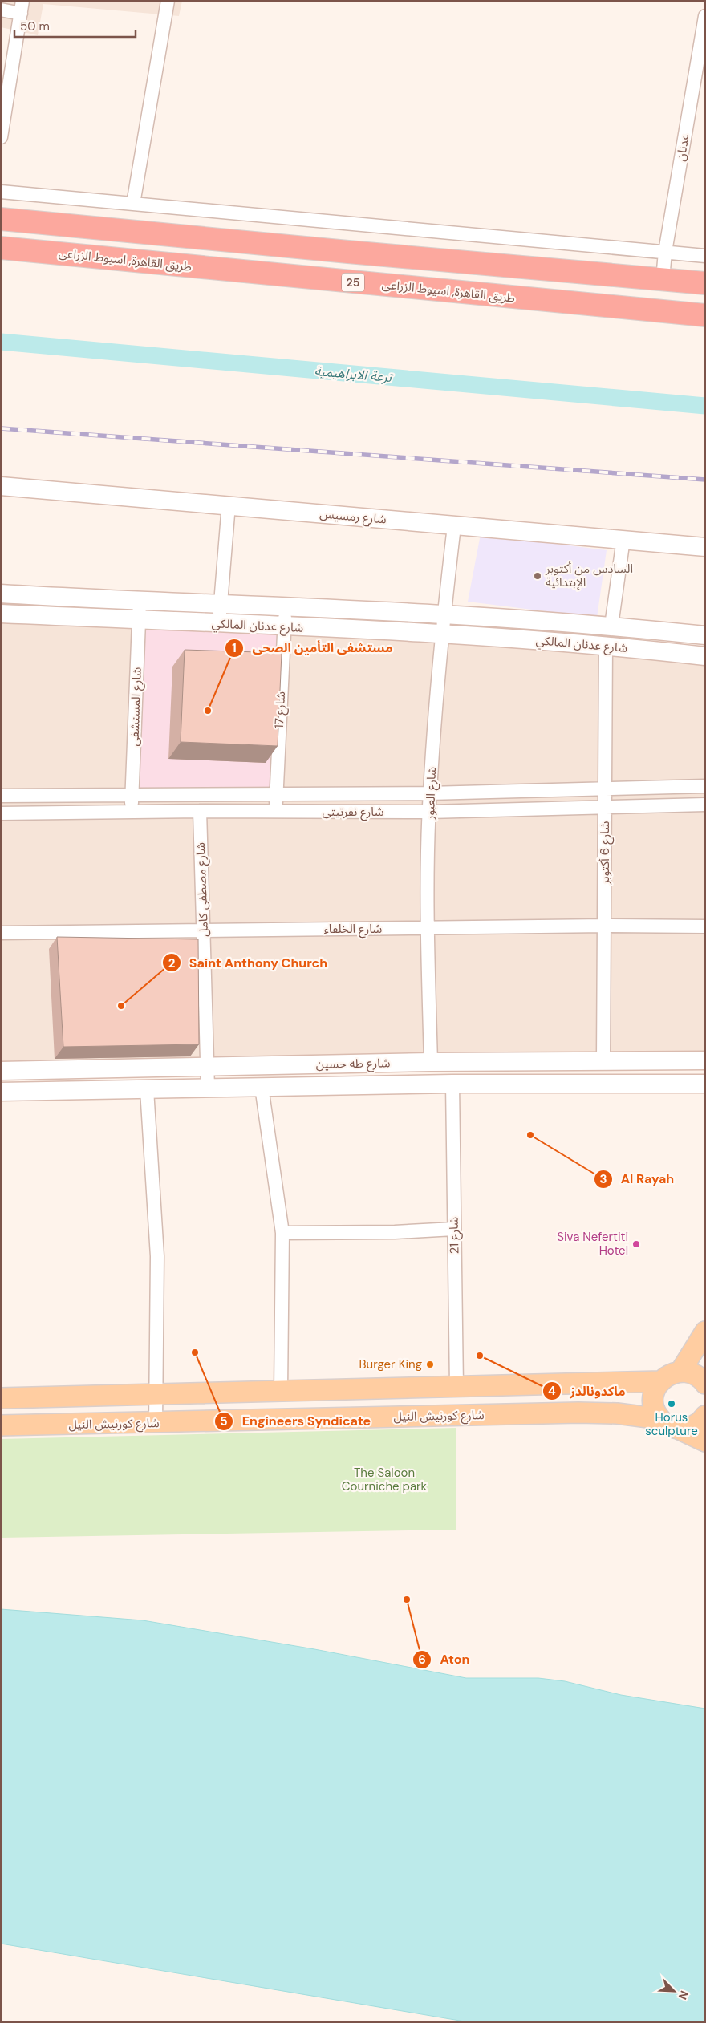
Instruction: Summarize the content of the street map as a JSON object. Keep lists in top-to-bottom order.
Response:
{
  "streets": {
    "highway": ["طريق القاهرة, اسيوط الزراعى", "25"],
    "main road": [
      "شارع رمسيس",
      "شارع عدنان المالكي",
      "شارع طه حسين",
      "شارع كورنيش النيل"
    ],
    "street": [
      "عدنان",
      "شارع المستشفى",
      "شارع 17",
      "شارع العبور",
      "شارع نفرتيتى",
      "شارع 6 أكتوبر",
      "شارع مصطفى كامل",
      "شارع الخلفاء",
      "شارع 21"
    ]
  },
  "crossings": [
    ["شارع رمسيس", "شارع العبور"],
    ["شارع عدنان المالكي", "شارع المستشفى"],
    ["شارع عدنان المالكي", "شارع 17"],
    ["شارع عدنان المالكي", "شارع العبور"],
    ["شارع عدنان المالكي", "شارع 6 أكتوبر"],
    ["شارع المستشفى", "شارع نفرتيتى"],
    ["شارع 17", "شارع نفرتيتى"],
    ["شارع العبور", "شارع نفرتيتى"],
    ["شارع العبور", "شارع الخلفاء"],
    ["شارع العبور", "شارع طه حسين"],
    ["شارع نفرتيتى", "شارع 6 أكتوبر"],
    ["شارع نفرتيتى", "شارع مصطفى كامل"],
    ["شارع 6 أكتوبر", "شارع الخلفاء"],
    ["شارع 6 أكتوبر", "شارع طه حسين"],
    ["شارع مصطفى كامل", "شارع الخلفاء"],
    ["شارع مصطفى كامل", "شارع طه حسين"],
    ["شارع طه حسين", "شارع 21"]
  ],
  "water": ["ترعة الابراهيمية"],
  "parks": ["The Saloon Courniche park"],
  "places": [
    "السادس من أكتوبر الإبتدائية",
    "مستشفى التأمين الصحى",
    "Saint Anthony Church",
    "Al Rayah",
    "Siva Nefertiti Hotel",
    "Engineers Syndicate",
    "ماكدونالدز",
    "Burger King",
    "Horus sculpture",
    "Aton"
  ],
  "scale_bar": "50 m",
  "north": "bottom right"
}
